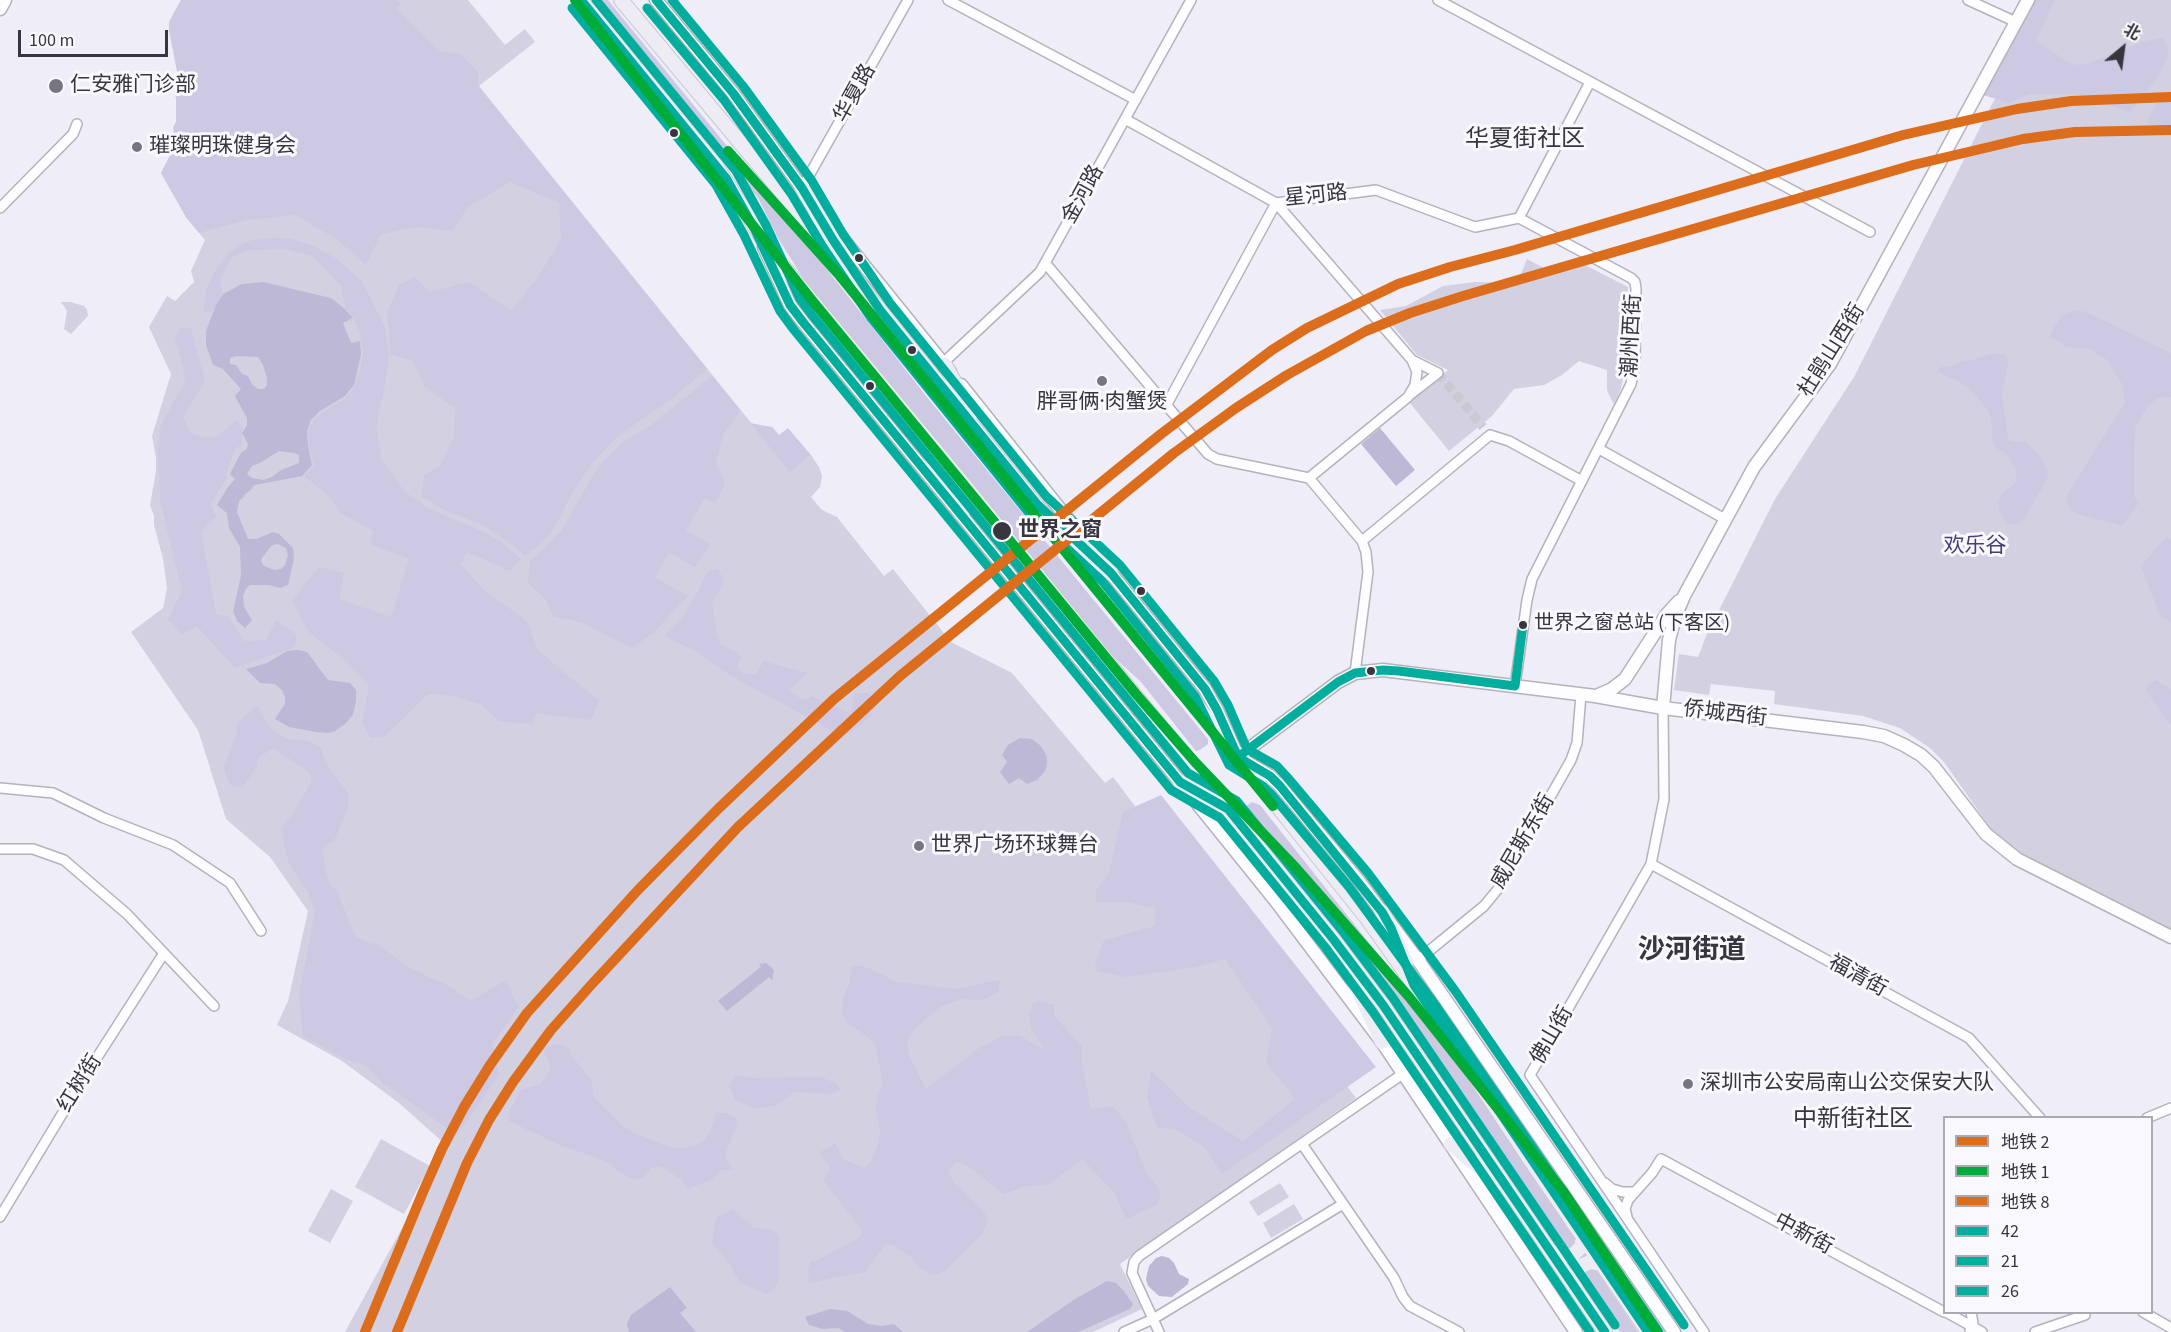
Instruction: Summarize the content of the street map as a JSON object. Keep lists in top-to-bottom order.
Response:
{
  "streets": {
    "main road": ["杜鹃山西街", "侨城西街"],
    "street": [
      "华夏路",
      "金河路",
      "星河路",
      "潮州西街",
      "威尼斯东街",
      "福清街",
      "佛山街",
      "红树街",
      "中新街"
    ]
  },
  "crossings": [
    ["金河路", "星河路"],
    ["星河路", "潮州西街"],
    ["潮州西街", "侨城西街"],
    ["杜鹃山西街", "侨城西街"],
    ["杜鹃山西街", "佛山街"],
    ["侨城西街", "威尼斯东街"],
    ["侨城西街", "佛山街"],
    ["福清街", "佛山街"]
  ],
  "districts": ["华夏街社区", "沙河街道", "中新街社区"],
  "parks": ["欢乐谷"],
  "places": [
    "仁安雅门诊部",
    "璀璨明珠健身会",
    "胖哥俩·肉蟹煲",
    "世界之窗",
    "世界之窗总站 (下客区)",
    "世界广场环球舞台",
    "深圳市公安局南山公交保安大队"
  ],
  "lines": [
    "metro line 1",
    "transit line 42",
    "transit line 26",
    "transit line 21",
    "metro line 2",
    "metro line 8"
  ],
  "legend": [
    "地铁 2",
    "地铁 1",
    "地铁 8",
    "42",
    "21",
    "26"
  ],
  "scale_bar": "100 m",
  "north": "top right"
}
